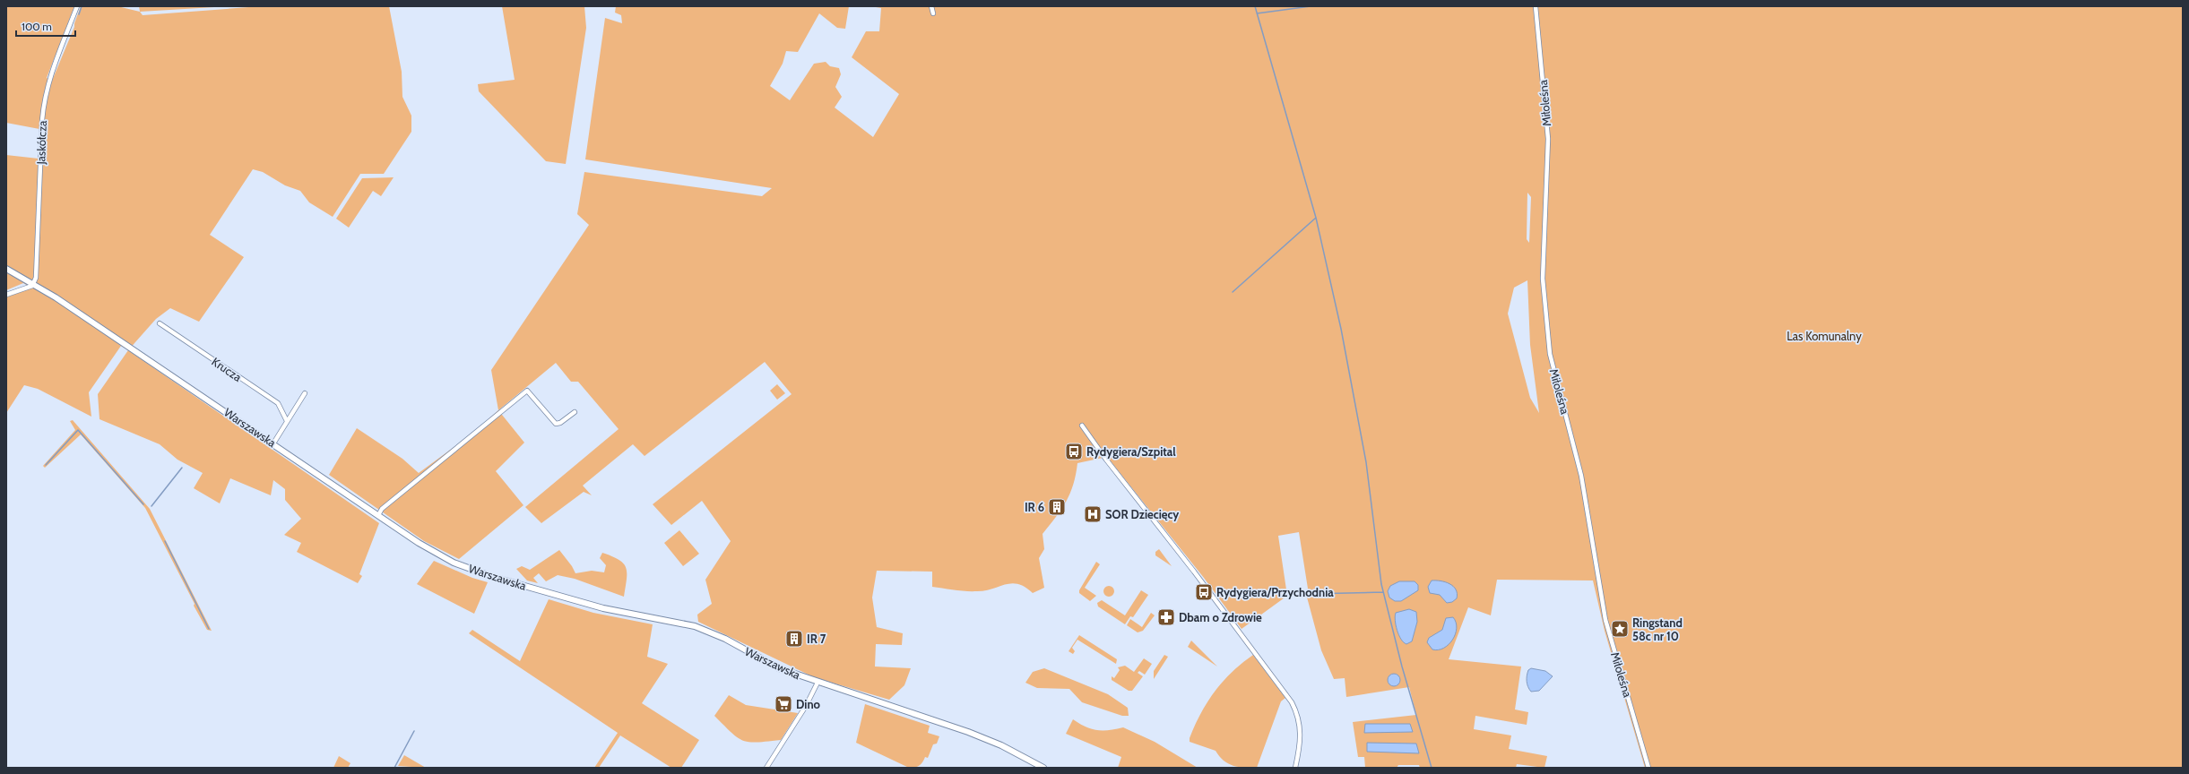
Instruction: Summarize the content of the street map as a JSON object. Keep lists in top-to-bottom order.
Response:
{
  "streets": {
    "main road": ["Warszawska"],
    "street": ["Miłoleśna", "Jaskółcza", "Krucza"]
  },
  "crossings": [
    ["Jaskółcza", "Warszawska"]
  ],
  "parks": ["Las Komunalny"],
  "places": {
    "bus stop": ["Rydygiera/Szpital", "Rydygiera/Przychodnia"],
    "building": ["IR 6", "IR 7"],
    "hospital": ["SOR Dziecięcy"],
    "pharmacy": ["Dbam o Zdrowie"],
    "place": ["Ringstand 58c nr 10"],
    "supermarket": ["Dino"]
  },
  "scale_bar": "100 m"
}
